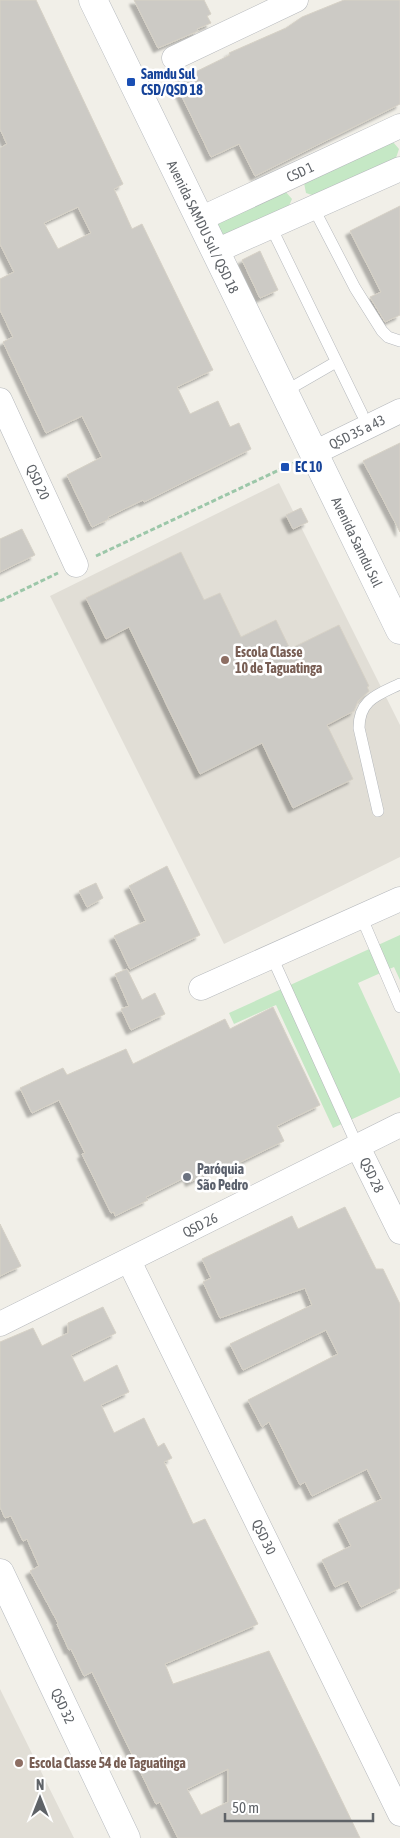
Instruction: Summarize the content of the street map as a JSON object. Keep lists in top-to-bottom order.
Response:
{
  "streets": {
    "street": [
      "CSD 1",
      "Avenida SAMDU Sul / QSD 18",
      "QSD 35 a 43",
      "QSD 20",
      "Avenida Samdu Sul",
      "QSD 28",
      "QSD 26",
      "QSD 30",
      "QSD 32"
    ]
  },
  "crossings": [
    ["CSD 1", "Avenida SAMDU Sul / QSD 18"],
    ["Avenida SAMDU Sul / QSD 18", "QSD 35 a 43"],
    ["Avenida SAMDU Sul / QSD 18", "Avenida Samdu Sul"],
    ["QSD 35 a 43", "Avenida Samdu Sul"],
    ["QSD 28", "QSD 26"],
    ["QSD 26", "QSD 30"]
  ],
  "places": {
    "transit": ["Samdu Sul CSD/QSD 18", "EC 10"],
    "other": ["Escola Classe 10 de Taguatinga", "Paróquia São Pedro", "Escola Classe 54 de Taguatinga"]
  },
  "scale_bar": "50 m",
  "north": "top"
}
